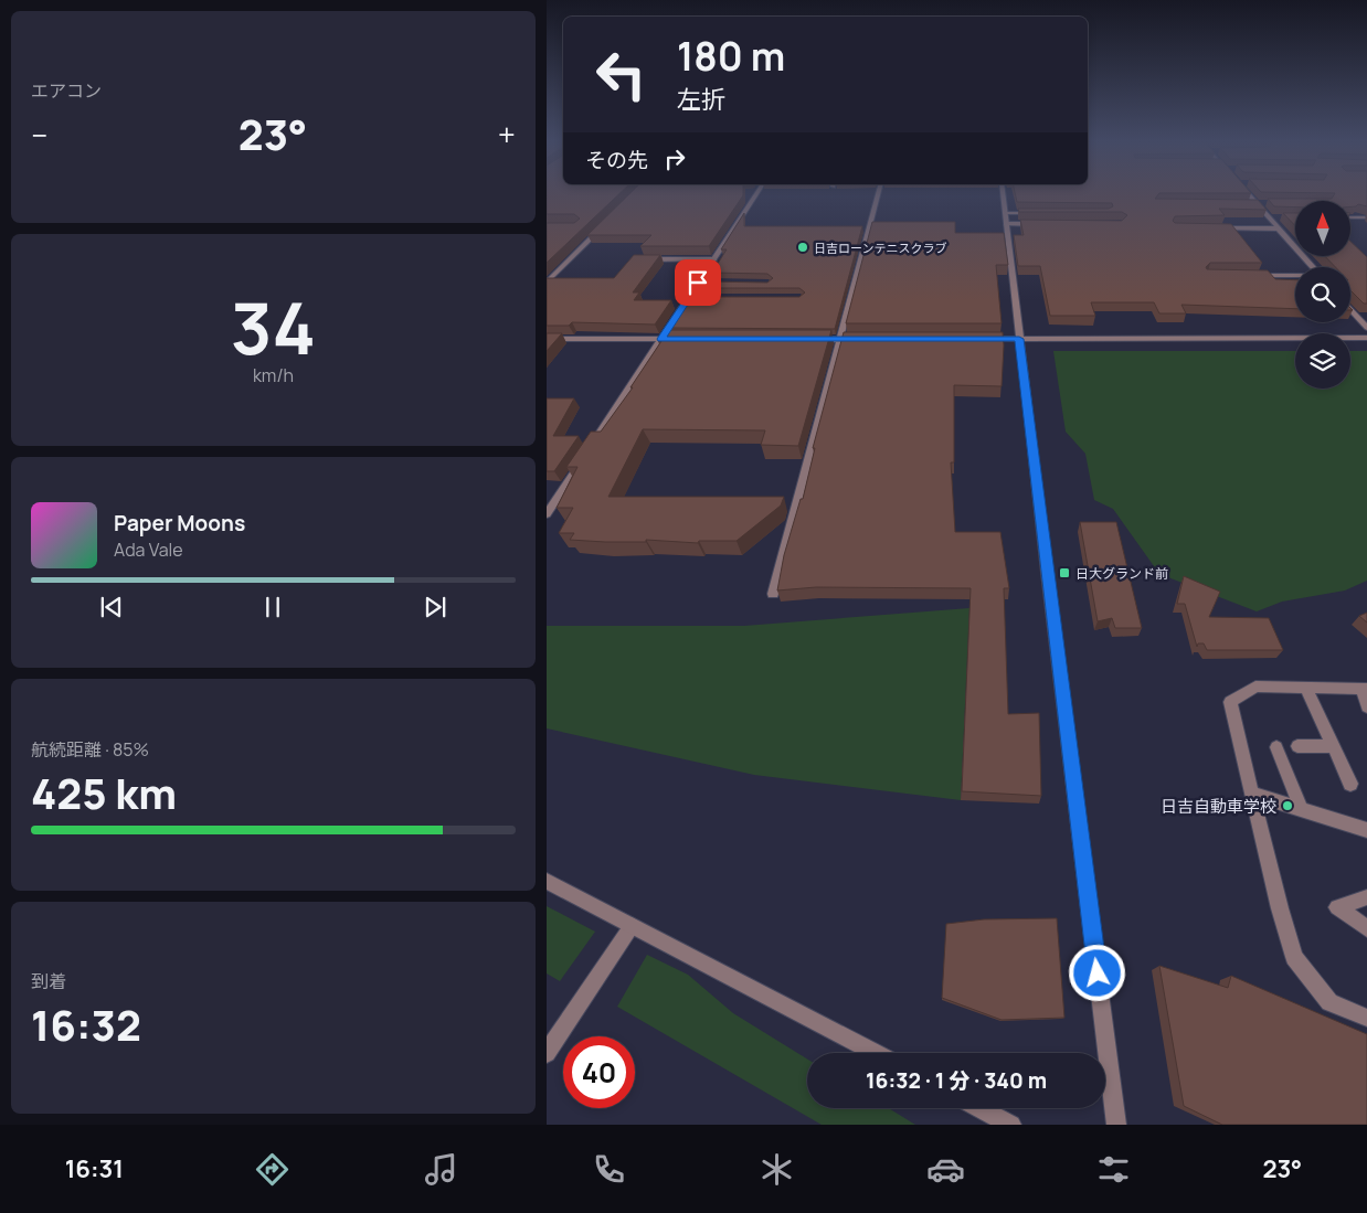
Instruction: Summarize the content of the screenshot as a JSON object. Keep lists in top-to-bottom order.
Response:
{
  "places": {
    "other": ["日吉ローンテニスクラブ", "日吉自動車学校"],
    "transit": ["日大グランド前"]
  },
  "north": "top",
  "page": {
    "tile": [
      "エアコン",
      ["34", "km/h"],
      ["航続距離 · 85%", "425 km"],
      ["到着", "16:32"]
    ],
    "turn": ["180 m", "左折"],
    "heat": ["−", "23°", "+"],
    "then": "その先",
    "song": ["Paper Moons", "Ada Vale"],
    "limit": "40",
    "trip": "16:32 · 1 分 · 340 m",
    "tabs": ["16:31", "23°"]
  }
}
